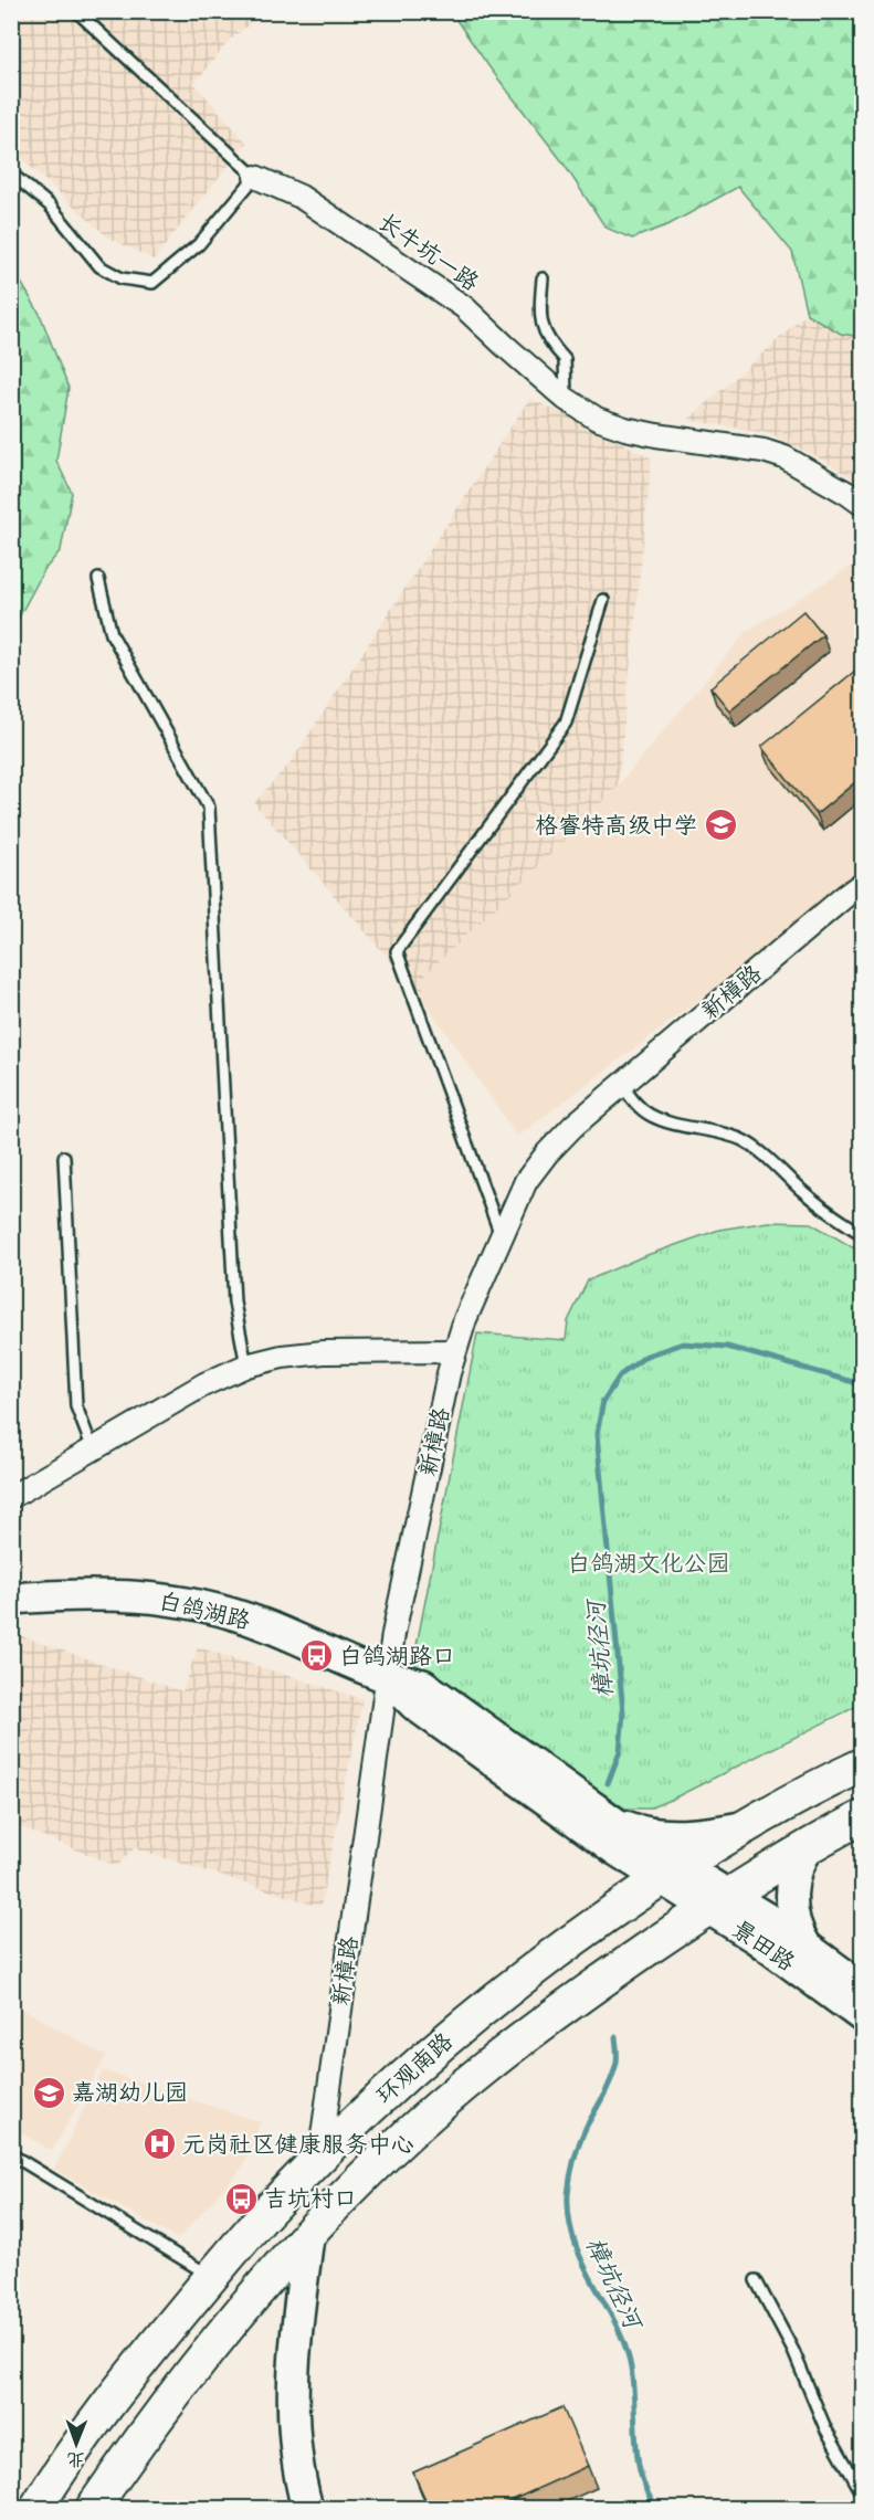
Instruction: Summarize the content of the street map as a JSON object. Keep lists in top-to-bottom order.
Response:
{
  "streets": {
    "main road": ["环观南路"],
    "street": [
      "长牛坑一路",
      "新樟路",
      "白鸽湖路",
      "景田路"
    ]
  },
  "crossings": [
    ["新樟路", "白鸽湖路"],
    ["新樟路", "环观南路"],
    ["白鸽湖路", "景田路"],
    ["白鸽湖路", "环观南路"],
    ["景田路", "环观南路"]
  ],
  "water": ["樟坑径河"],
  "parks": ["白鸽湖文化公园"],
  "places": {
    "school or university": ["格睿特高级中学", "嘉湖幼儿园"],
    "bus stop": ["白鸽湖路口", "吉坑村口"],
    "hospital": ["元岗社区健康服务中心"]
  },
  "north": "bottom"
}
